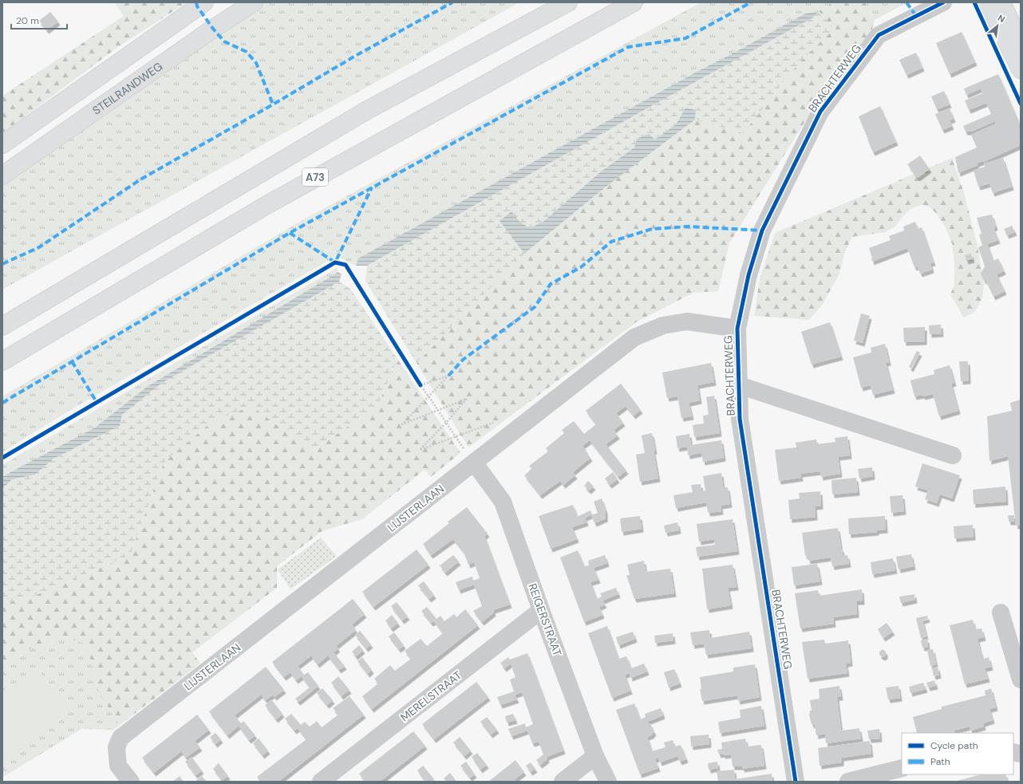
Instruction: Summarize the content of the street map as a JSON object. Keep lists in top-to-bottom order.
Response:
{
  "streets": {
    "main road": ["STEILRANDWEG", "A73"],
    "street": [
      "BRACHTERWEG",
      "LIJSTERLAAN",
      "REIGERSTRAAT",
      "MERELSTRAAT"
    ]
  },
  "crossings": [
    ["BRACHTERWEG", "LIJSTERLAAN"],
    ["LIJSTERLAAN", "REIGERSTRAAT"],
    ["REIGERSTRAAT", "MERELSTRAAT"]
  ],
  "legend": ["Cycle path", "Path"],
  "scale_bar": "20 m",
  "north": "top right"
}
